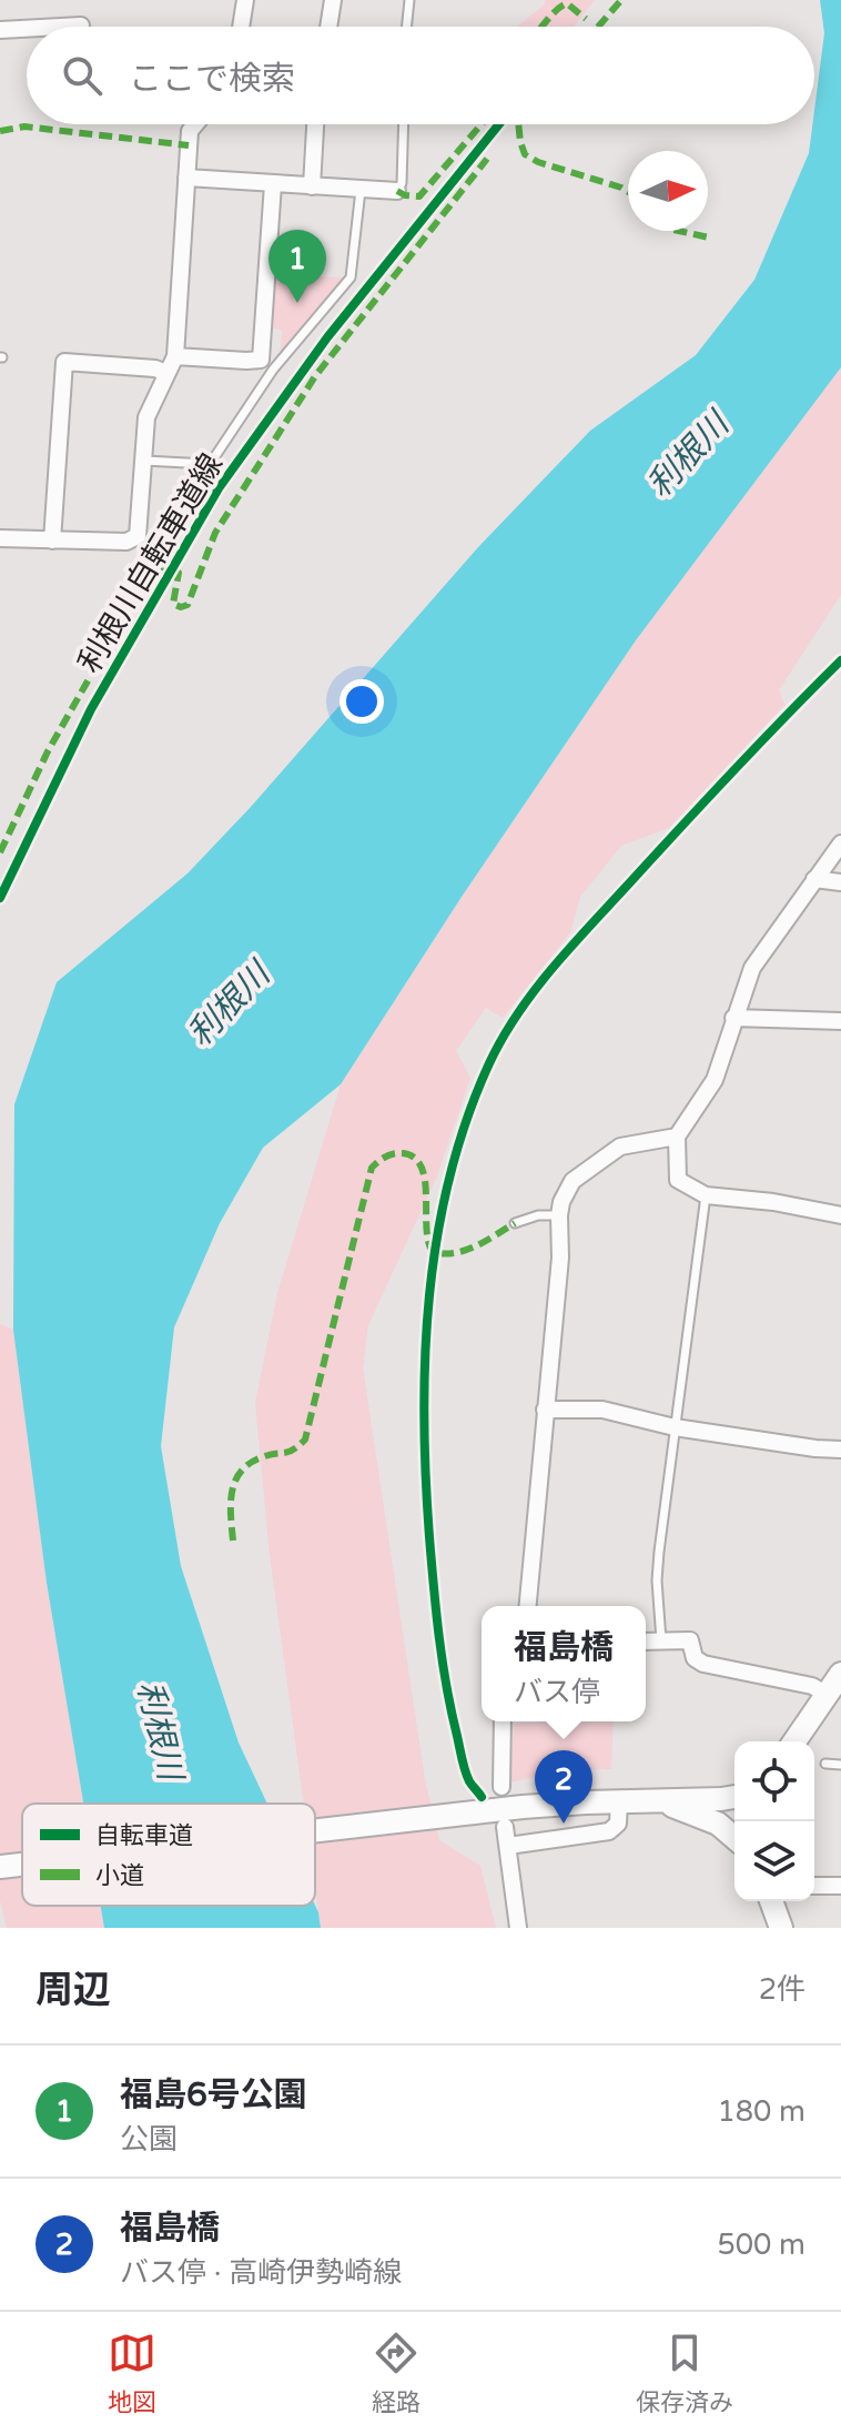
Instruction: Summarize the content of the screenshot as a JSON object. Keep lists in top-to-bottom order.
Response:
{
  "streets": {
    "cycle path": ["利根川自転車道線"]
  },
  "water": ["利根川"],
  "legend": ["自転車道", "小道"],
  "north": "right",
  "page": {
    "search": "ここで検索",
    "pins": ["1", "2"],
    "popup": ["福島橋", "バス停"],
    "heading": ["周辺", "2件"],
    "list": [
      {
        "mark": "1",
        "name": "福島6号公園",
        "note": "公園",
        "value": "180 m"
      },
      {
        "mark": "2",
        "name": "福島橋",
        "note": "バス停 · 高崎伊勢崎線",
        "value": "500 m"
      }
    ],
    "nav": ["地図", "経路", "保存済み"]
  }
}
